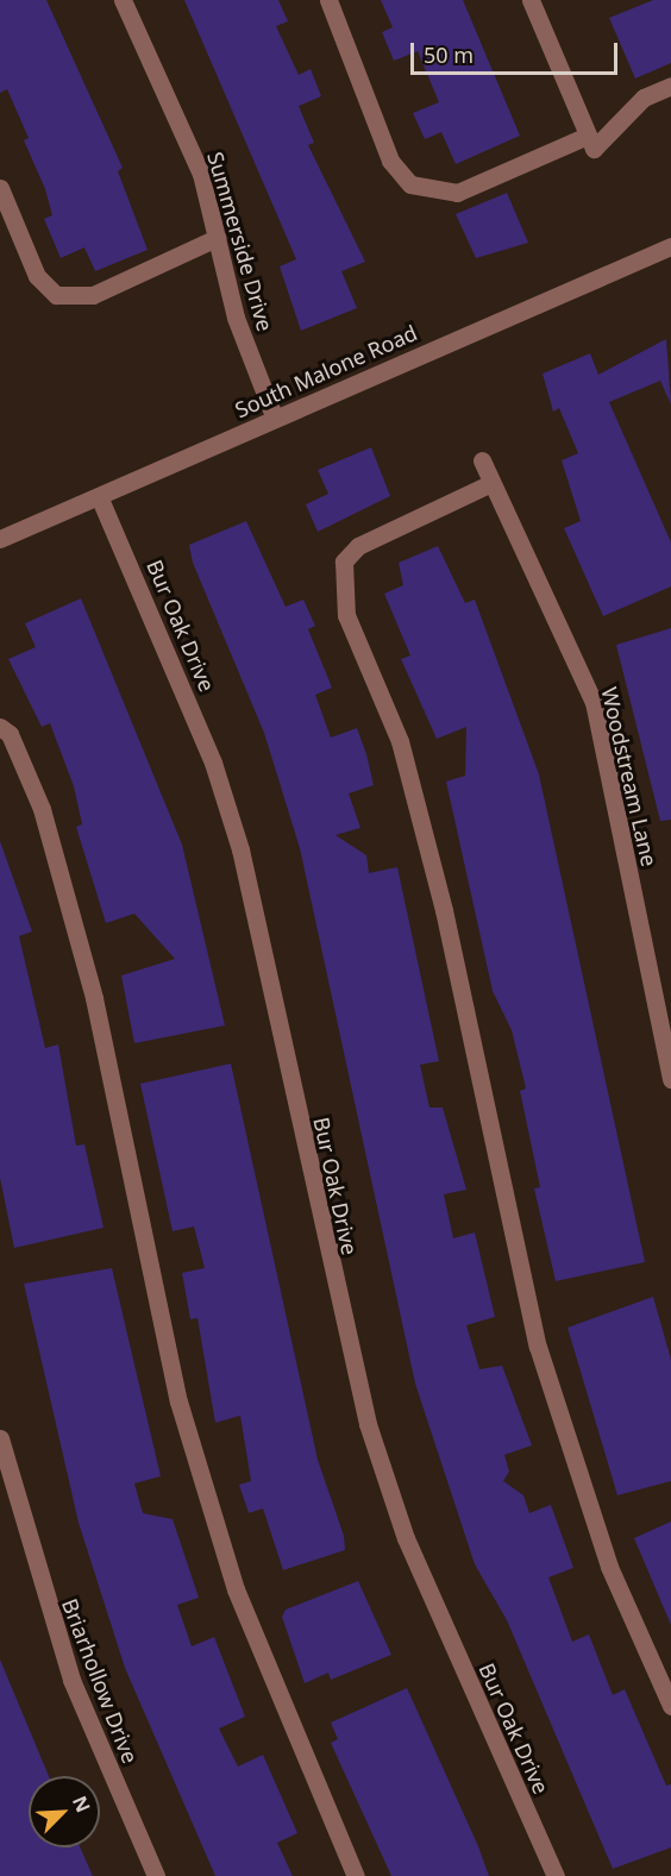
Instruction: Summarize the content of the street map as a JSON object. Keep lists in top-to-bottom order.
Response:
{
  "streets": {
    "street": [
      "Summerside Drive",
      "South Malone Road",
      "Bur Oak Drive",
      "Woodstream Lane",
      "Briarhollow Drive"
    ]
  },
  "crossings": [
    ["Summerside Drive", "South Malone Road"],
    ["South Malone Road", "Bur Oak Drive"]
  ],
  "scale_bar": "50 m",
  "north": "top right"
}
